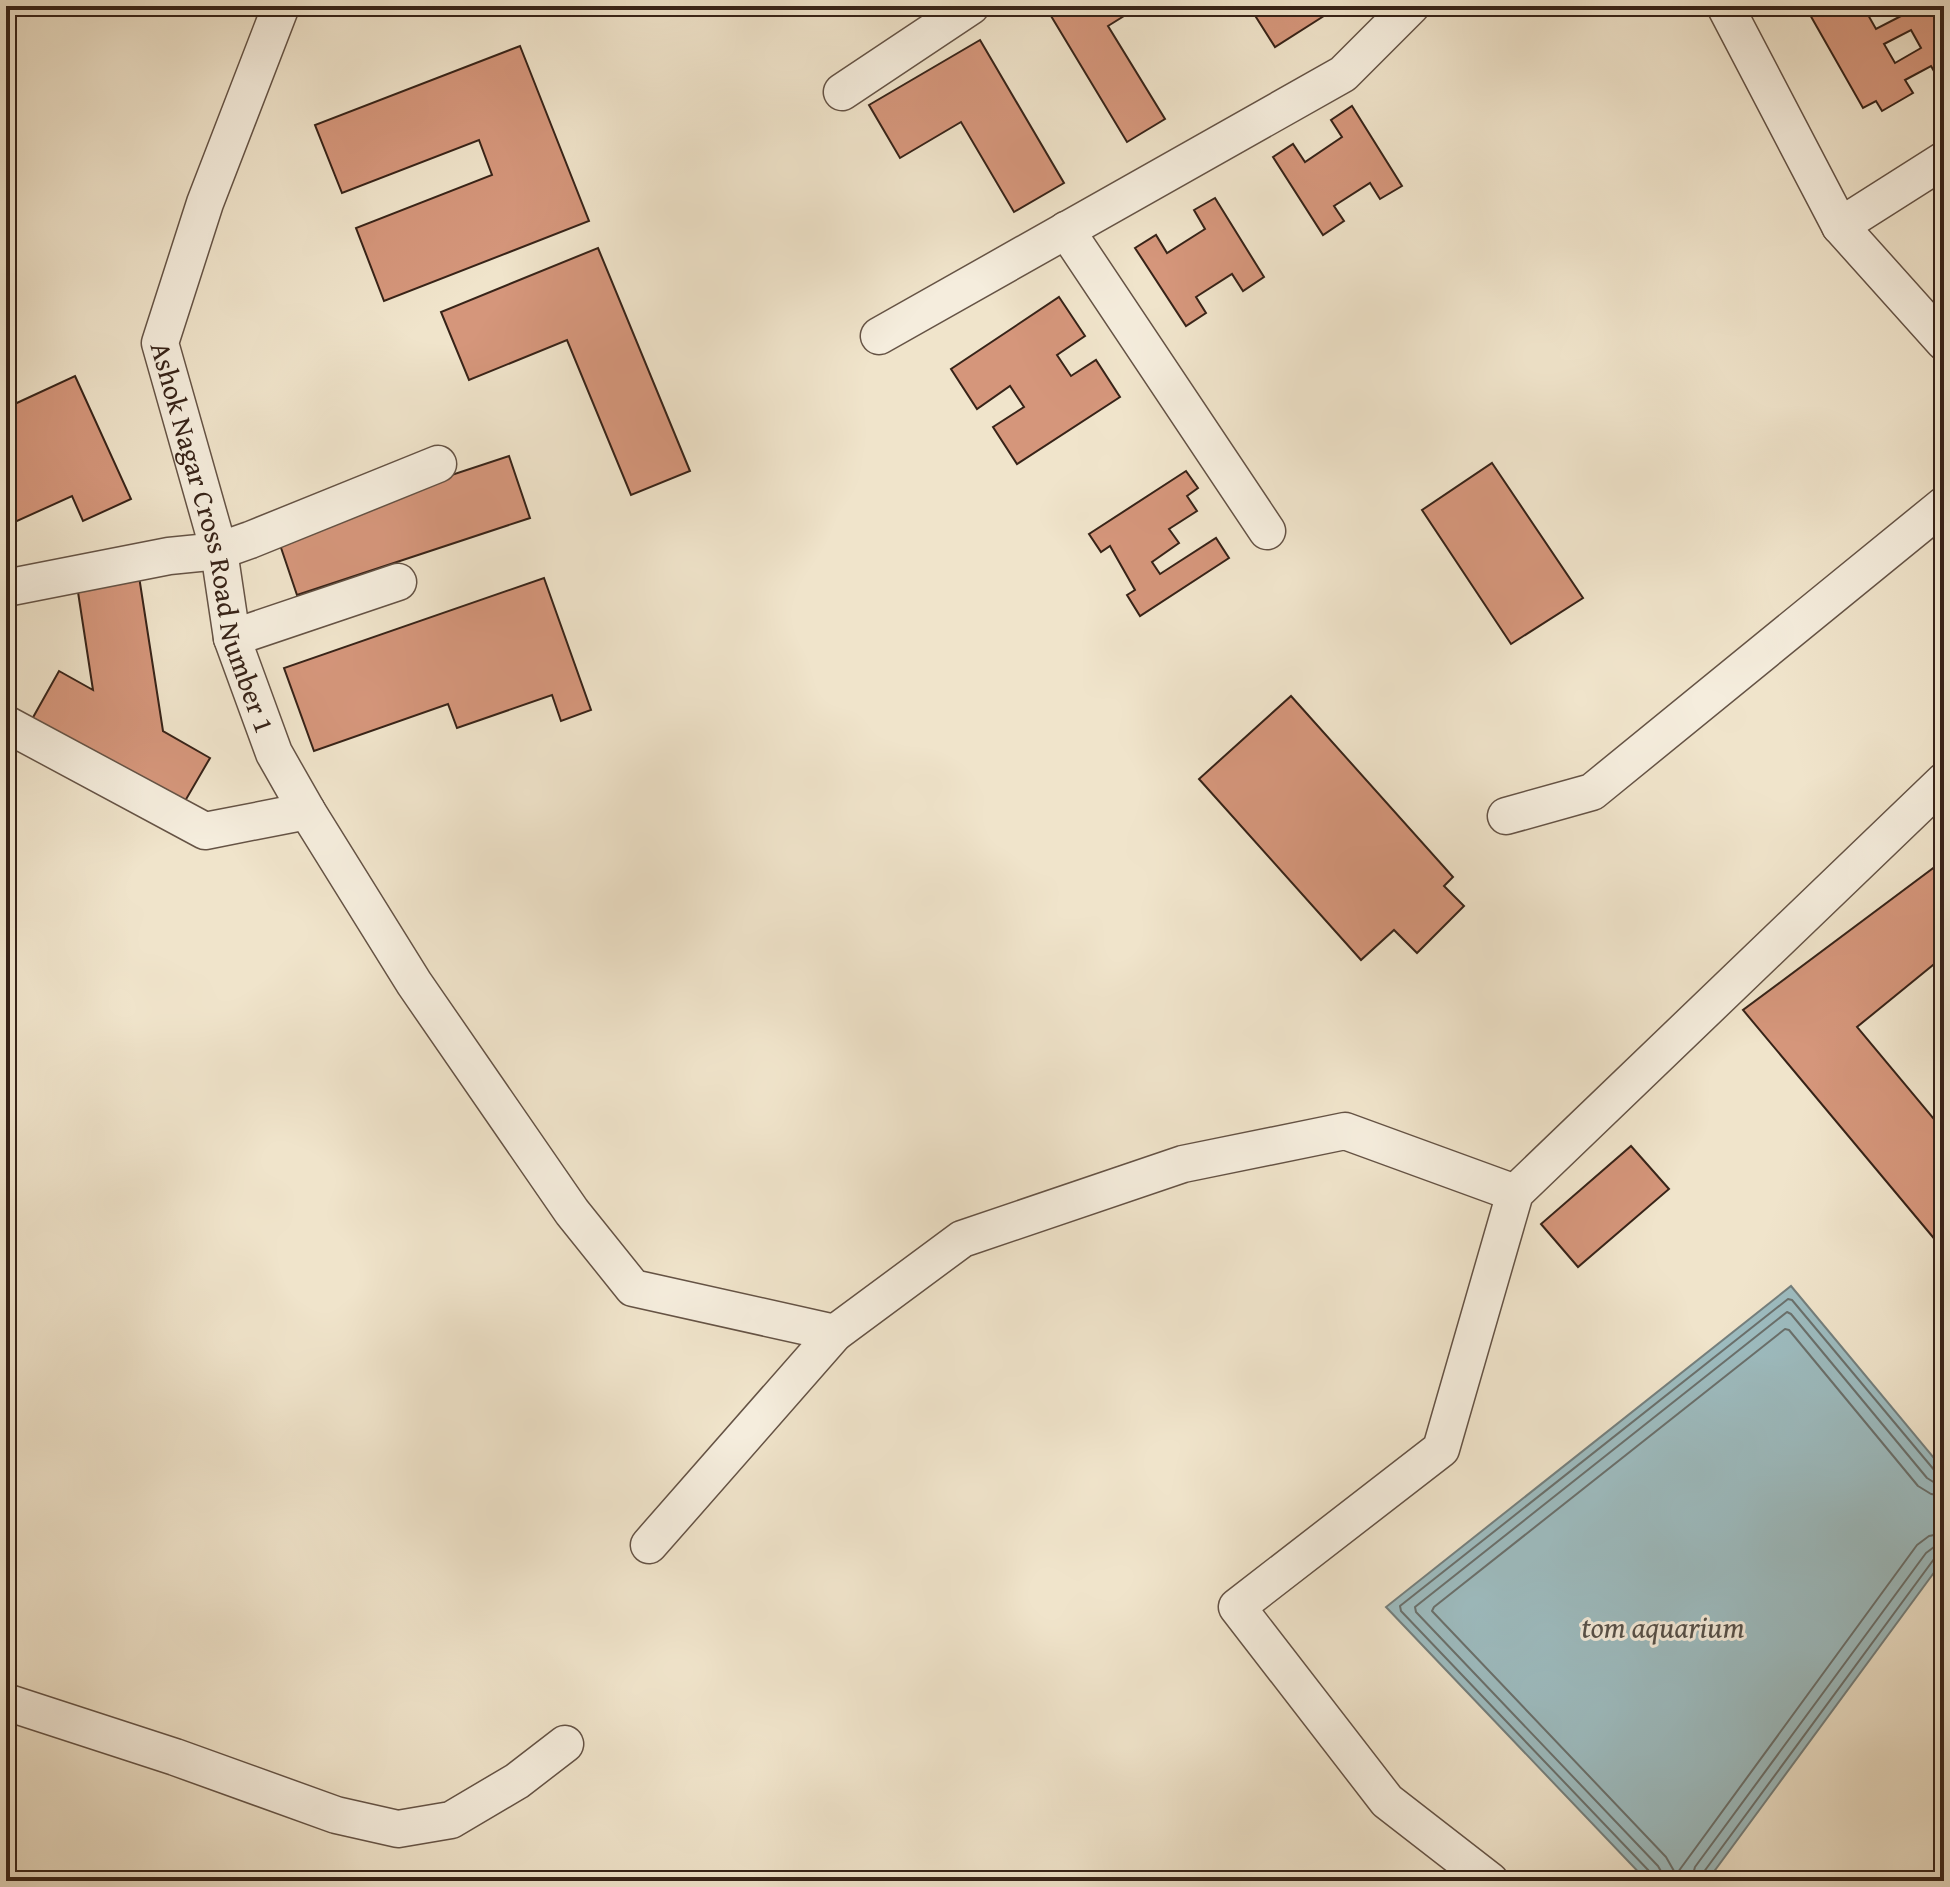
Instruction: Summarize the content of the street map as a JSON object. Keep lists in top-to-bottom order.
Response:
{
  "streets": {
    "street": ["Ashok Nagar Cross Road Number 1"]
  },
  "water": ["tom aquarium"]
}
